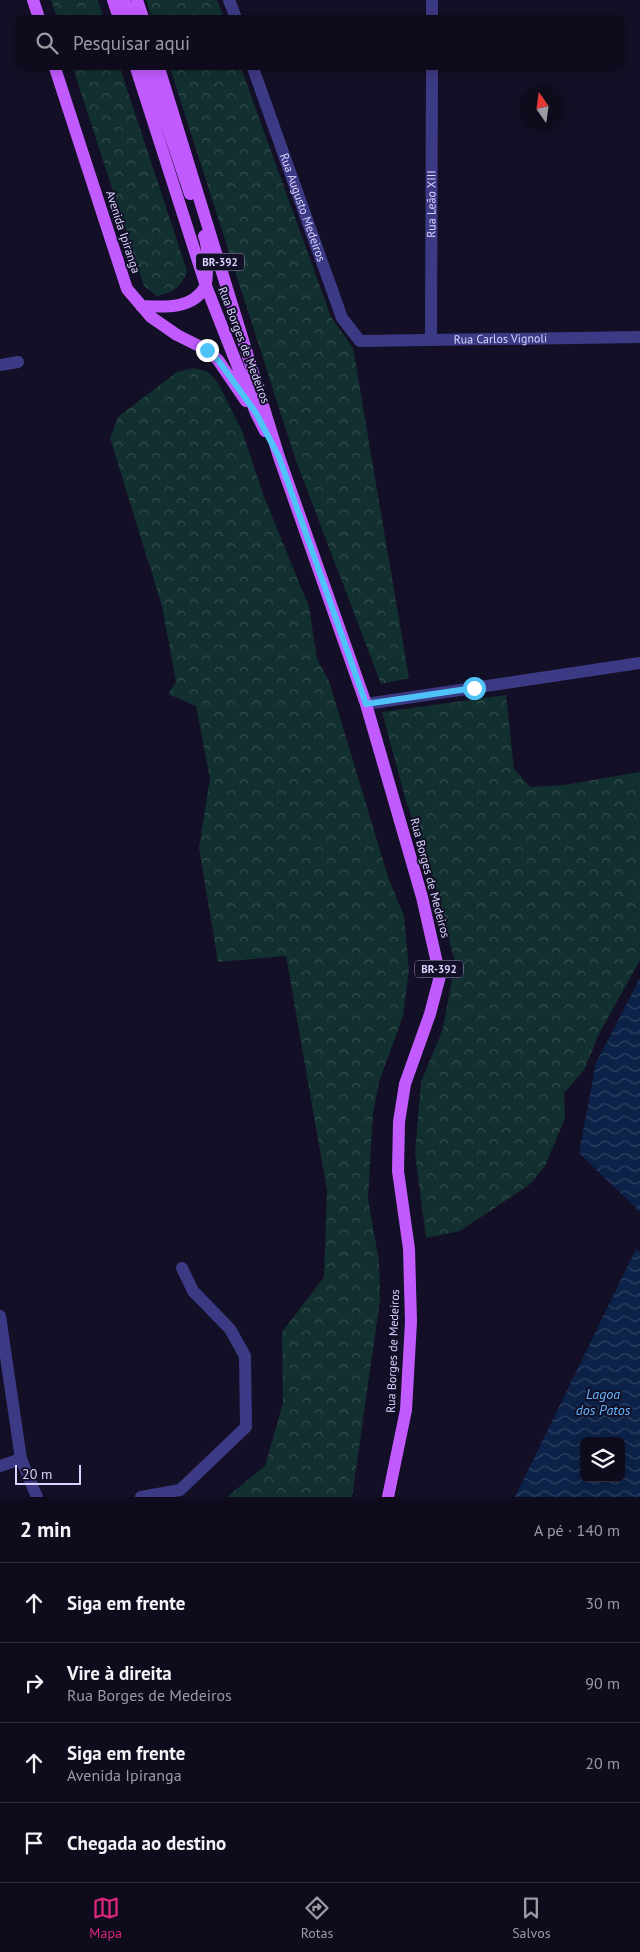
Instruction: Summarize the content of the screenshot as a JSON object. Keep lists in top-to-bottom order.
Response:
{
  "streets": {
    "main road": ["Avenida Ipiranga", "BR-392", "Rua Borges de Medeiros"],
    "street": ["Rua Leão XIII", "Rua Augusto Medeiros", "Rua Carlos Vignoli"]
  },
  "crossings": [
    ["Rua Leão XIII", "Rua Carlos Vignoli"],
    ["Rua Augusto Medeiros", "Rua Carlos Vignoli"],
    ["Avenida Ipiranga", "Rua Borges de Medeiros"]
  ],
  "water": ["Lagoa dos Patos"],
  "scale_bar": "20 m",
  "north": "top",
  "page": {
    "search": "Pesquisar aqui",
    "scale": "20 m",
    "heading": ["2 min", "A pé · 140 m"],
    "list": [
      ["Siga em frente", "30 m"],
      ["Vire à direita", "Rua Borges de Medeiros", "90 m"],
      ["Siga em frente", "Avenida Ipiranga", "20 m"],
      "Chegada ao destino"
    ],
    "nav": ["Mapa", "Rotas", "Salvos"]
  }
}
